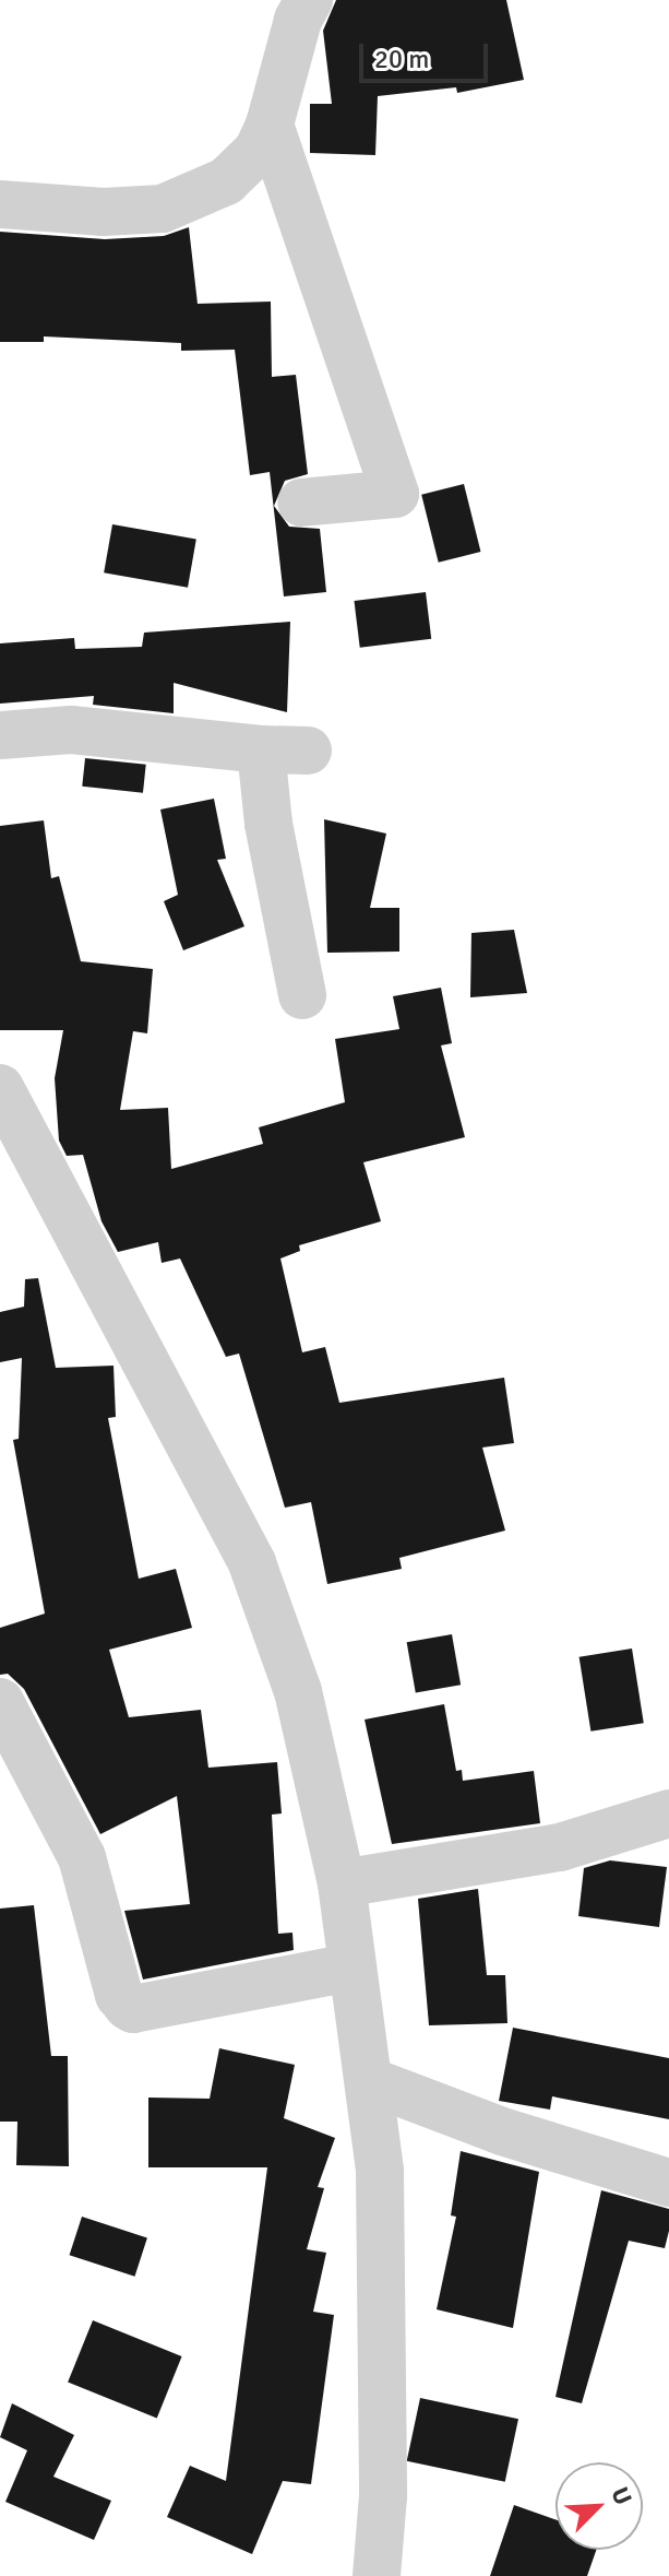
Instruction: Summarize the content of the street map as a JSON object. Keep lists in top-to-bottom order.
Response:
{
  "scale_bar": "20 m",
  "north": "top right"
}
